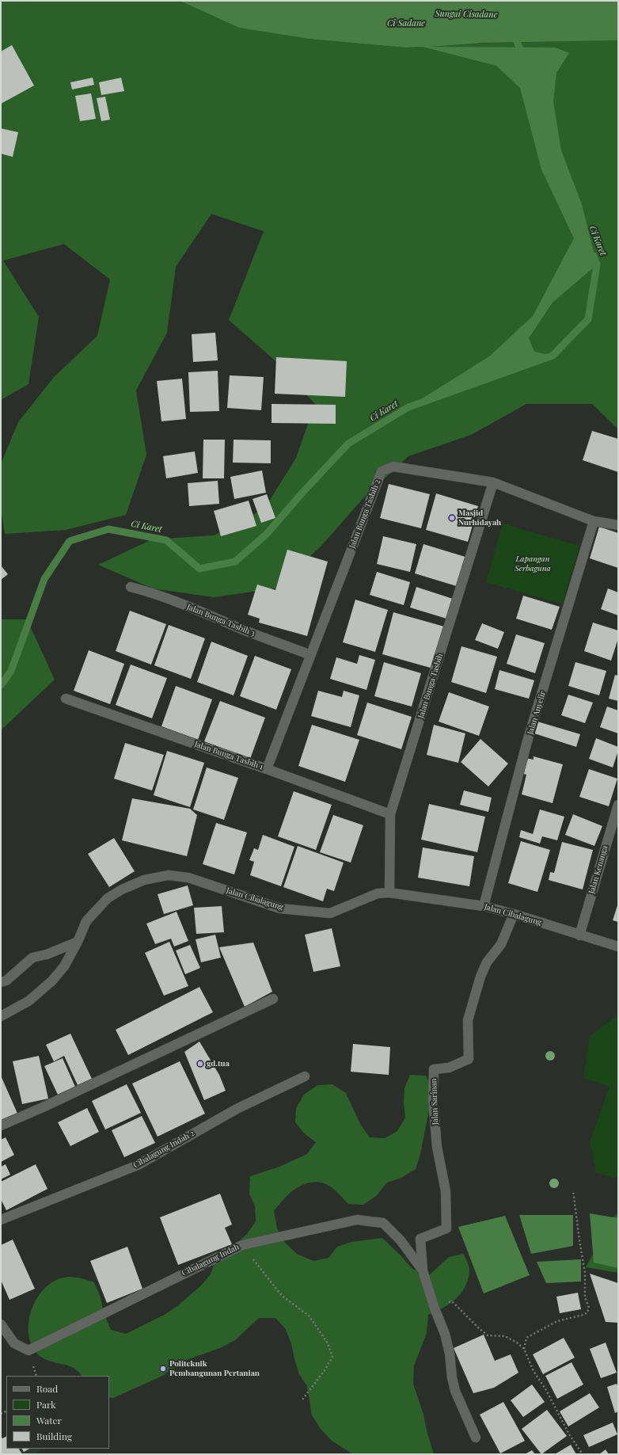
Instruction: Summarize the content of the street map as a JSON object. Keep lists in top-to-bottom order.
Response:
{
  "streets": {
    "street": [
      "Jalan Bunga Tasbih 2",
      "Jalan Bunga Tasbih 3",
      "Jalan Bunga Tasbih",
      "Jalan Anyelir",
      "Jalan Bunga Tasbih 1",
      "Jalan Kenanga",
      "Jalan Cibalagung",
      "Jalan Sarinan",
      "Cibalagung Indah 2",
      "Cibalagung Indah"
    ]
  },
  "crossings": [
    ["Jalan Bunga Tasbih 2", "Jalan Bunga Tasbih 3"],
    ["Jalan Bunga Tasbih 2", "Jalan Bunga Tasbih"],
    ["Jalan Bunga Tasbih 2", "Jalan Anyelir"],
    ["Jalan Bunga Tasbih 2", "Jalan Bunga Tasbih 1"],
    ["Jalan Bunga Tasbih", "Jalan Bunga Tasbih 1"],
    ["Jalan Bunga Tasbih", "Jalan Cibalagung"],
    ["Jalan Anyelir", "Jalan Cibalagung"],
    ["Jalan Kenanga", "Jalan Cibalagung"],
    ["Jalan Cibalagung", "Jalan Sarinan"],
    ["Jalan Sarinan", "Cibalagung Indah"]
  ],
  "water": ["Sungai Cisadane", "Ci Sadane", "Ci Karet"],
  "parks": ["Lapangan Serbaguna"],
  "places": ["Masjid Nurhidayah", "gd.tua", "Politeknik Pembangunan Pertanian"],
  "legend": [
    "Road",
    "Park",
    "Water",
    "Building"
  ]
}
